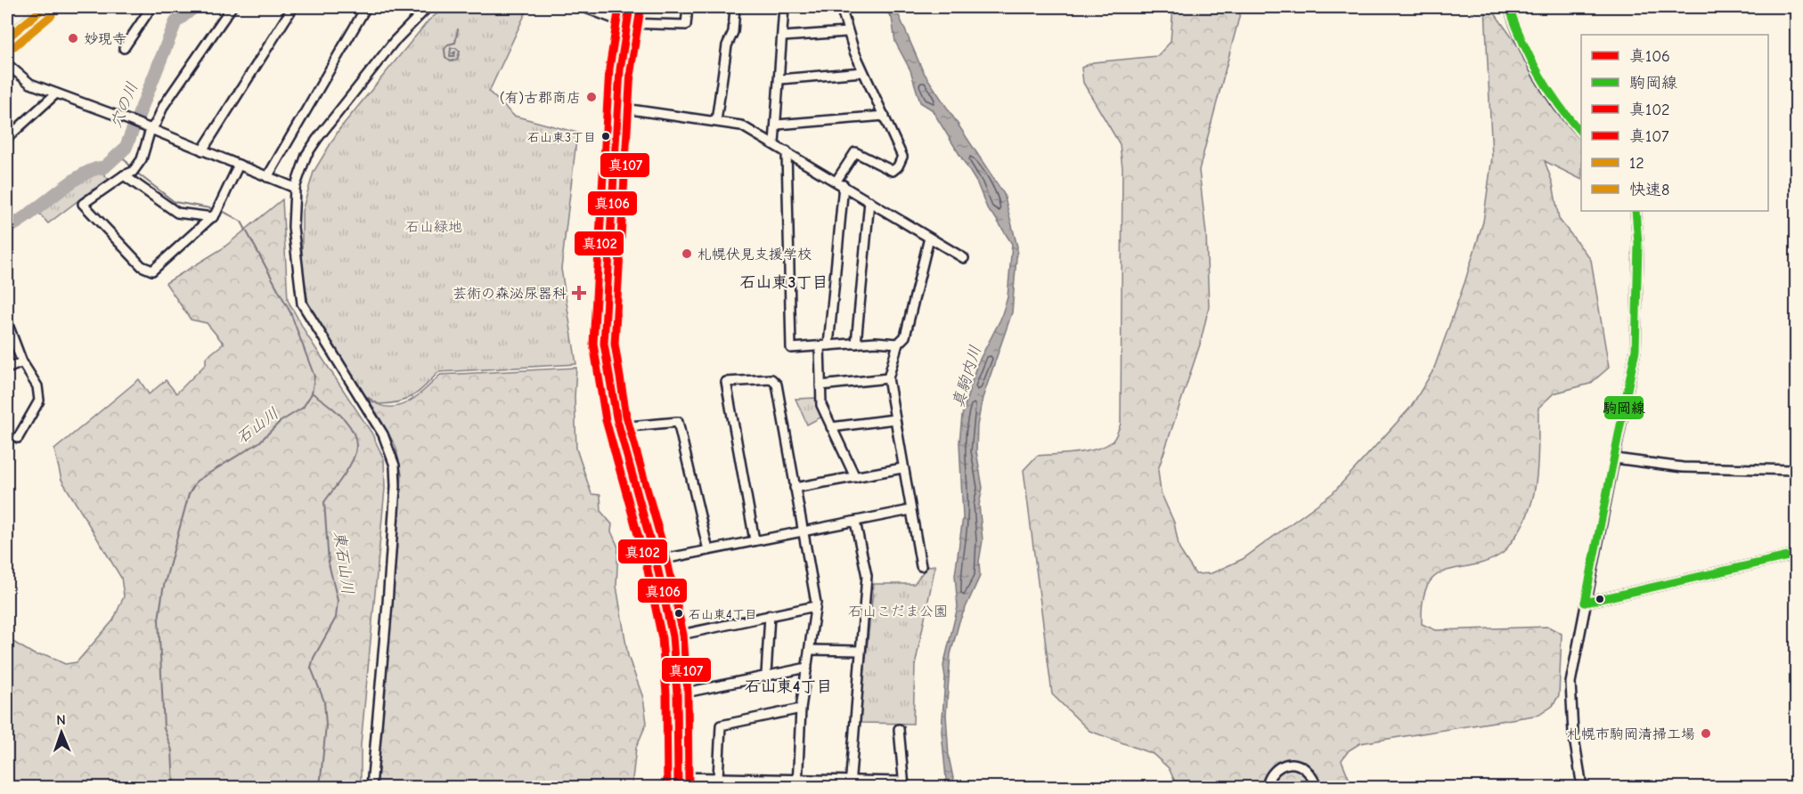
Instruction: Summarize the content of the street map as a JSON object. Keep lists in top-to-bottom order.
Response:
{
  "districts": ["石山東3丁目", "石山東4丁目"],
  "water": [
    "穴の川",
    "真駒内川",
    "石山川",
    "東石山川"
  ],
  "parks": ["石山緑地", "石山こだま公園"],
  "places": {
    "other": [
      "妙現寺",
      "(有)古郡商店",
      "石山東3丁目",
      "札幌伏見支援学校",
      "石山東4丁目",
      "札幌市駒岡清掃工場"
    ],
    "health": ["芸術の森泌尿器科"]
  },
  "lines": [
    "transit line 真106",
    "transit line 駒岡線",
    "transit line 真102",
    "transit line 12",
    "transit line 真107",
    "transit line 快速8"
  ],
  "legend": [
    "真106",
    "駒岡線",
    "真102",
    "真107",
    "12",
    "快速8"
  ],
  "north": "top"
}
